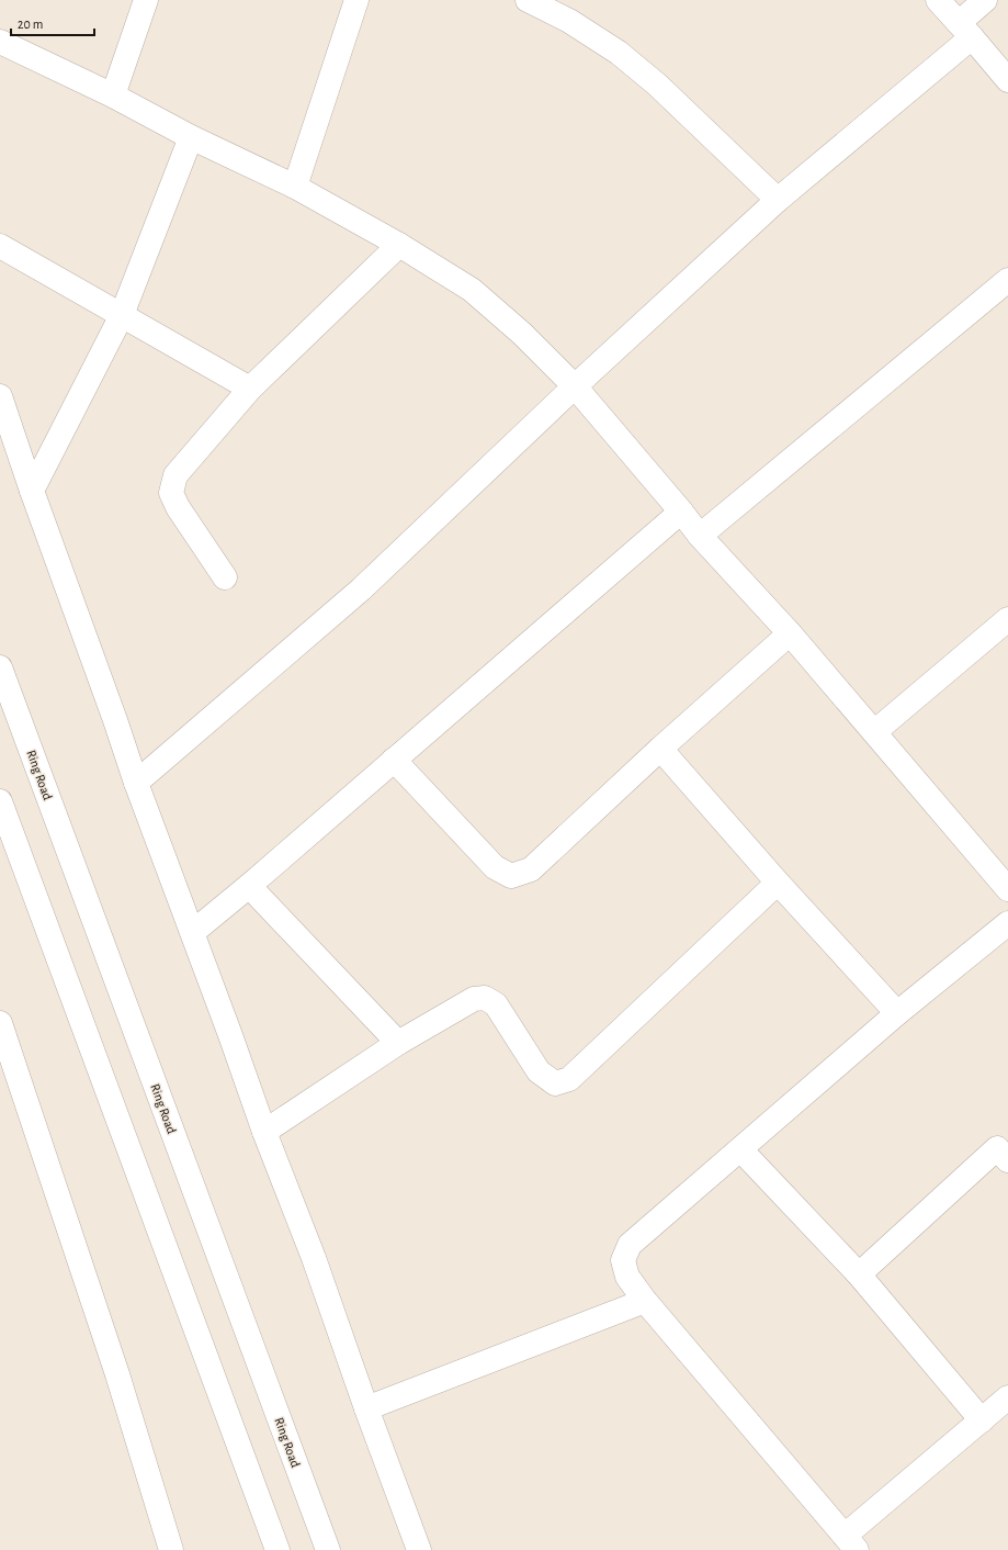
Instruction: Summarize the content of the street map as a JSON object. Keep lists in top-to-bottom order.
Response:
{
  "streets": {
    "main road": ["Ring Road"]
  },
  "scale_bar": "20 m"
}
